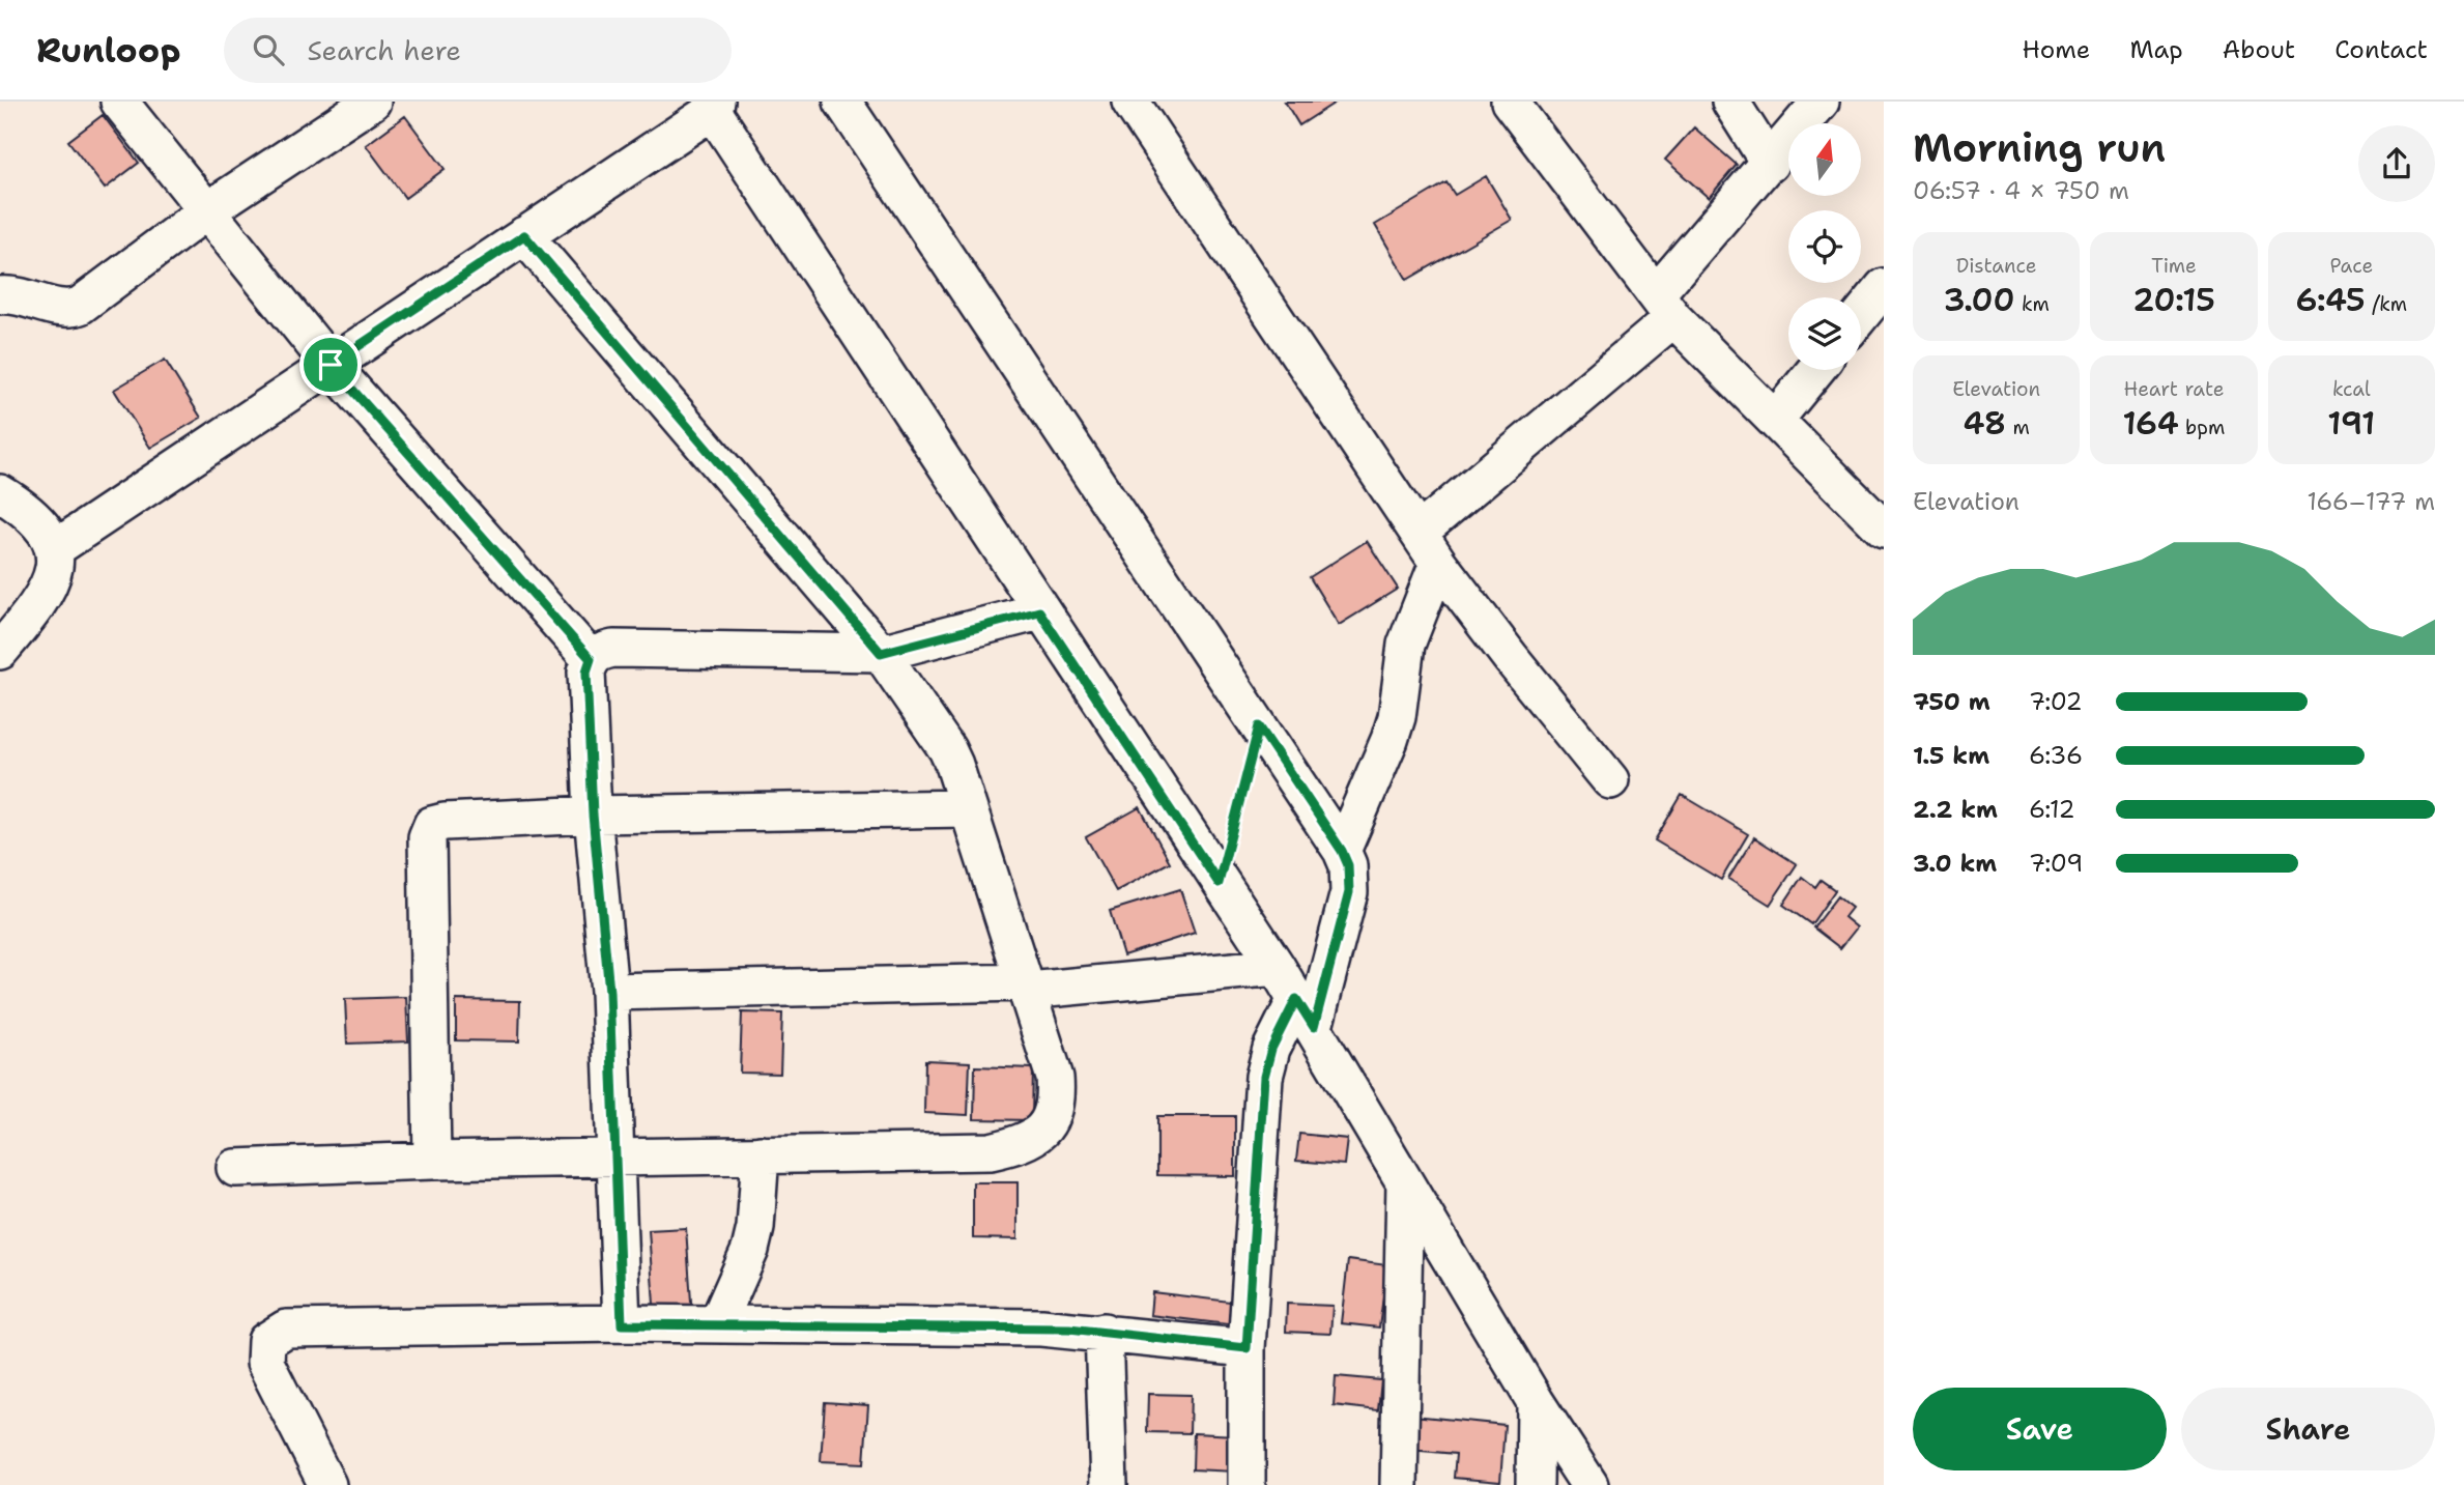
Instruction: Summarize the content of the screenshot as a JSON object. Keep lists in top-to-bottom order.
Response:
{
  "north": "top",
  "page": {
    "header": "Runloop",
    "search": "Search here",
    "nav": [
      "Home",
      "Map",
      "About",
      "Contact"
    ],
    "heading": ["Morning run", "06:57 · 4 × 750 m"],
    "stats": [
      ["Distance", "3.00 km"],
      ["Time", "20:15"],
      ["Pace", "6:45 /km"],
      ["Elevation", "48 m"],
      ["Heart rate", "164 bpm"],
      ["kcal", "191"]
    ],
    "chart": ["Elevation", "166–177 m"],
    "list": [
      {
        "name": "750 m",
        "note": "7:02"
      },
      {
        "name": "1.5 km",
        "note": "6:36"
      },
      {
        "name": "2.2 km",
        "note": "6:12"
      },
      {
        "name": "3.0 km",
        "note": "7:09"
      }
    ],
    "buttons": ["Save", "Share"]
  }
}
